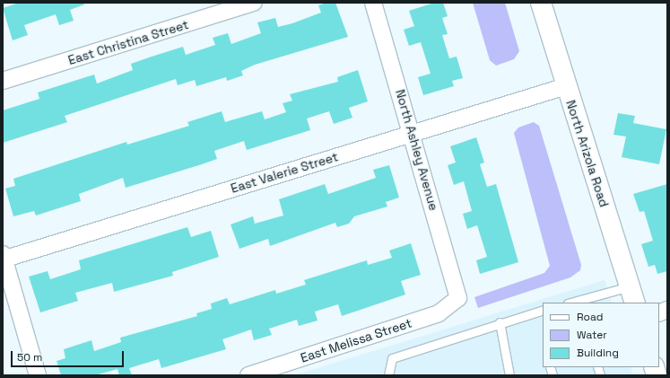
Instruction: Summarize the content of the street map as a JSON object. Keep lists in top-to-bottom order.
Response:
{
  "streets": {
    "street": [
      "East Christina Street",
      "North Ashley Avenue",
      "North Arizola Road",
      "East Valerie Street",
      "East Melissa Street"
    ]
  },
  "crossings": [
    ["North Ashley Avenue", "East Valerie Street"],
    ["North Ashley Avenue", "East Melissa Street"],
    ["North Arizola Road", "East Valerie Street"]
  ],
  "legend": ["Road", "Water", "Building"],
  "scale_bar": "50 m"
}
